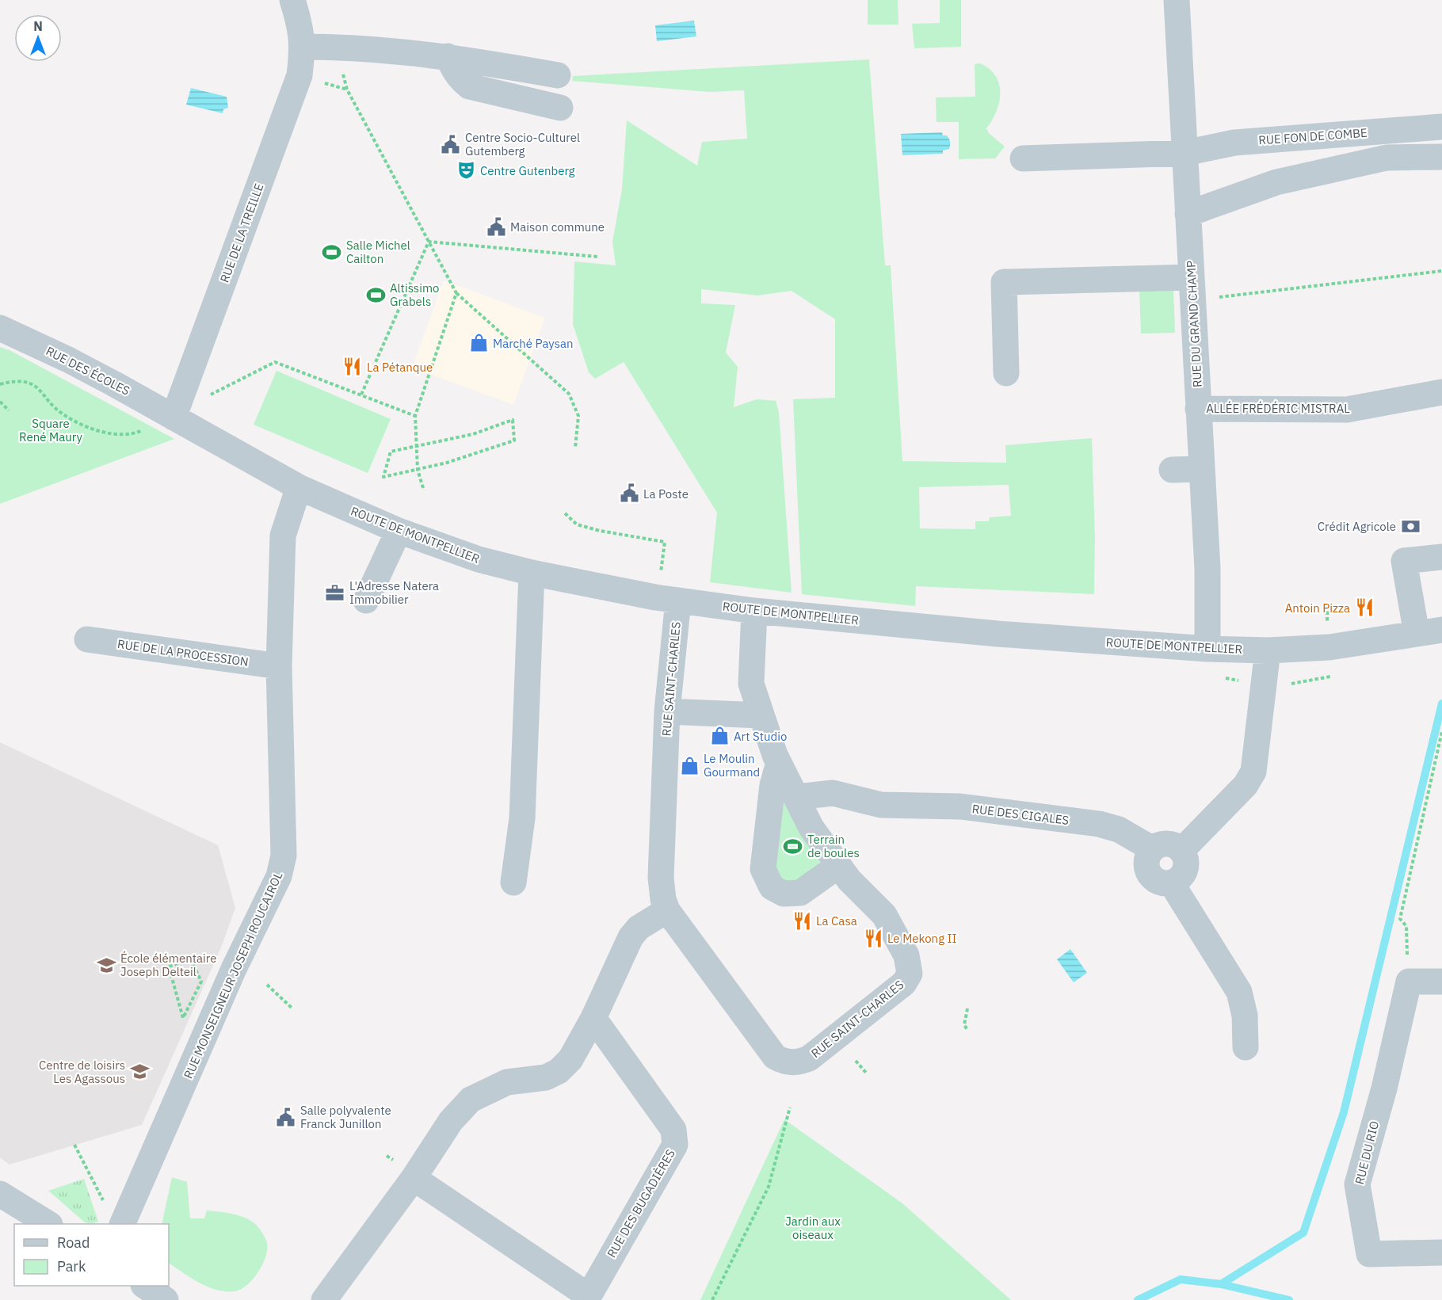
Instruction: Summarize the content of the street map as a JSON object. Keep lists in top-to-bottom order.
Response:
{
  "streets": {
    "street": [
      "RUE FON DE COMBE",
      "RUE DE LA TREILLE",
      "RUE DU GRAND CHAMP",
      "RUE DES ÉCOLES",
      "ALLÉE FRÉDÉRIC MISTRAL",
      "ROUTE DE MONTPELLIER",
      "RUE DE LA PROCESSION",
      "RUE SAINT-CHARLES",
      "RUE DES CIGALES",
      "RUE MONSEIGNEUR JOSEPH ROUCAIROL",
      "RUE DU RIO",
      "RUE DES BUGADIÈRES"
    ]
  },
  "crossings": [
    ["RUE FON DE COMBE", "RUE DU GRAND CHAMP"],
    ["RUE DE LA TREILLE", "RUE DES ÉCOLES"],
    ["RUE DE LA TREILLE", "ROUTE DE MONTPELLIER"],
    ["RUE DU GRAND CHAMP", "ALLÉE FRÉDÉRIC MISTRAL"],
    ["RUE DU GRAND CHAMP", "ROUTE DE MONTPELLIER"],
    ["RUE DES ÉCOLES", "ROUTE DE MONTPELLIER"],
    ["ROUTE DE MONTPELLIER", "RUE SAINT-CHARLES"],
    ["ROUTE DE MONTPELLIER", "RUE MONSEIGNEUR JOSEPH ROUCAIROL"],
    ["RUE DE LA PROCESSION", "RUE MONSEIGNEUR JOSEPH ROUCAIROL"],
    ["RUE SAINT-CHARLES", "RUE DES CIGALES"]
  ],
  "parks": ["Square René Maury", "Jardin aux oiseaux"],
  "places": {
    "public building": [
      "Centre Socio-Culturel Gutemberg",
      "Maison commune",
      "La Poste",
      "Salle polyvalente Franck Junillon"
    ],
    "theatre": ["Centre Gutenberg"],
    "sports": ["Salle Michel Cailton", "Altissimo Grabels", "Terrain de boules"],
    "shop": ["Marché Paysan", "Art Studio", "Le Moulin Gourmand"],
    "restaurant": [
      "La Pétanque",
      "Antoin Pizza",
      "La Casa",
      "Le Mekong II"
    ],
    "bank": ["Crédit Agricole"],
    "office": ["L'Adresse Natera Immobilier"],
    "school or university": ["École élémentaire Joseph Delteil", "Centre de loisirs Les Agassous"]
  },
  "legend": ["Road", "Park"],
  "north": "top"
}
